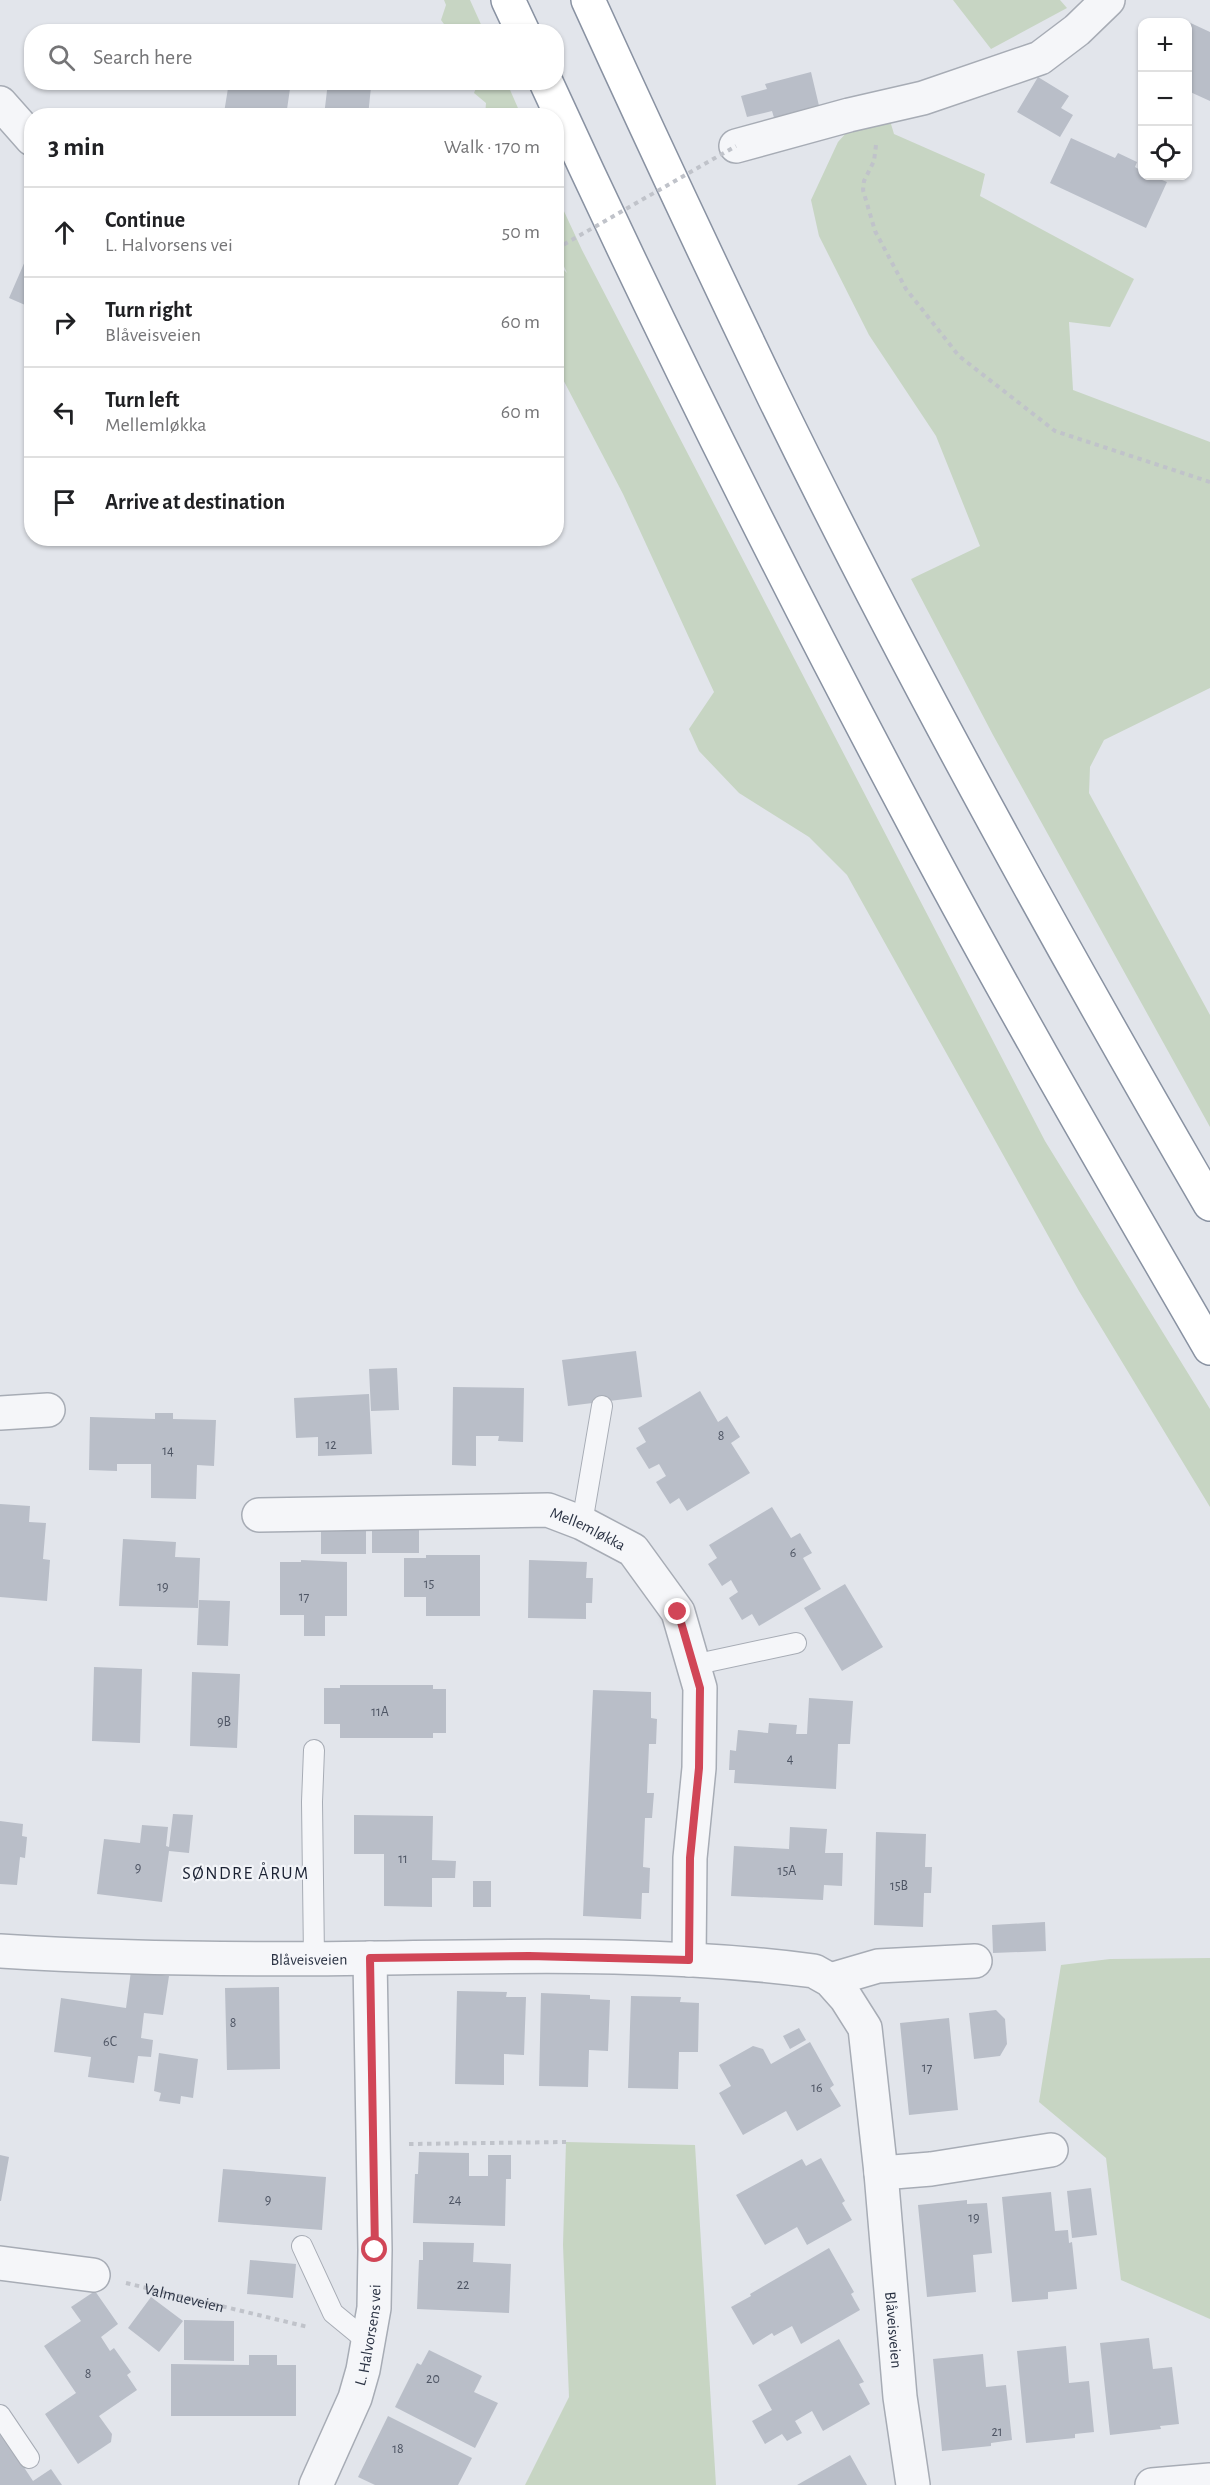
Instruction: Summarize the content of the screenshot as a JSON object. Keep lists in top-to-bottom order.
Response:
{
  "streets": {
    "street": ["Mellemløkka", "Blåveisveien", "L. Halvorsens vei"],
    "path": ["Valmueveien"]
  },
  "crossings": [
    ["Mellemløkka", "Blåveisveien"],
    ["Blåveisveien", "L. Halvorsens vei"]
  ],
  "districts": ["SØNDRE ÅRUM"],
  "house_numbers": [
    "8",
    "12",
    "14",
    "6",
    "15",
    "19",
    "17",
    "11A",
    "9B",
    "4",
    "11",
    "9",
    "15A",
    "15B",
    "8",
    "6C",
    "17",
    "16",
    "9",
    "24",
    "19",
    "22",
    "8",
    "20",
    "21",
    "18"
  ],
  "page": {
    "map_buttons": ["+", "−"],
    "search": "Search here",
    "heading": ["3 min", "Walk · 170 m"],
    "list": [
      ["Continue", "L. Halvorsens vei", "50 m"],
      ["Turn right", "Blåveisveien", "60 m"],
      ["Turn left", "Mellemløkka", "60 m"],
      "Arrive at destination"
    ]
  }
}
